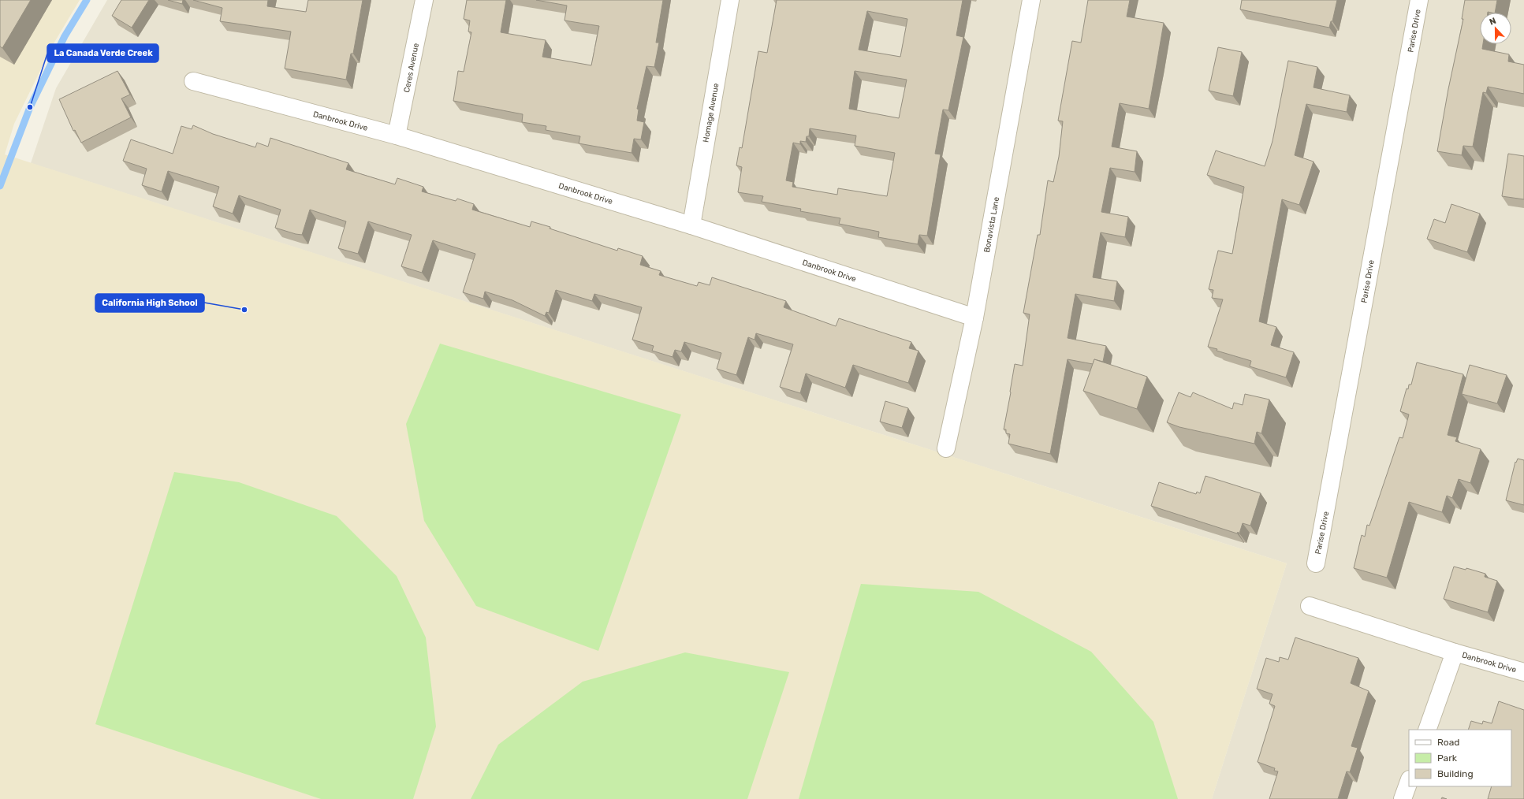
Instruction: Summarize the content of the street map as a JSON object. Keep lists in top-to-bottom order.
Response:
{
  "streets": {
    "street": [
      "Parise Drive",
      "Ceres Avenue",
      "Homage Avenue",
      "Danbrook Drive",
      "Bonavista Lane"
    ]
  },
  "crossings": [
    ["Ceres Avenue", "Danbrook Drive"],
    ["Homage Avenue", "Danbrook Drive"],
    ["Danbrook Drive", "Bonavista Lane"]
  ],
  "places": ["La Canada Verde Creek", "California High School"],
  "legend": ["Road", "Park", "Building"],
  "north": "top"
}
